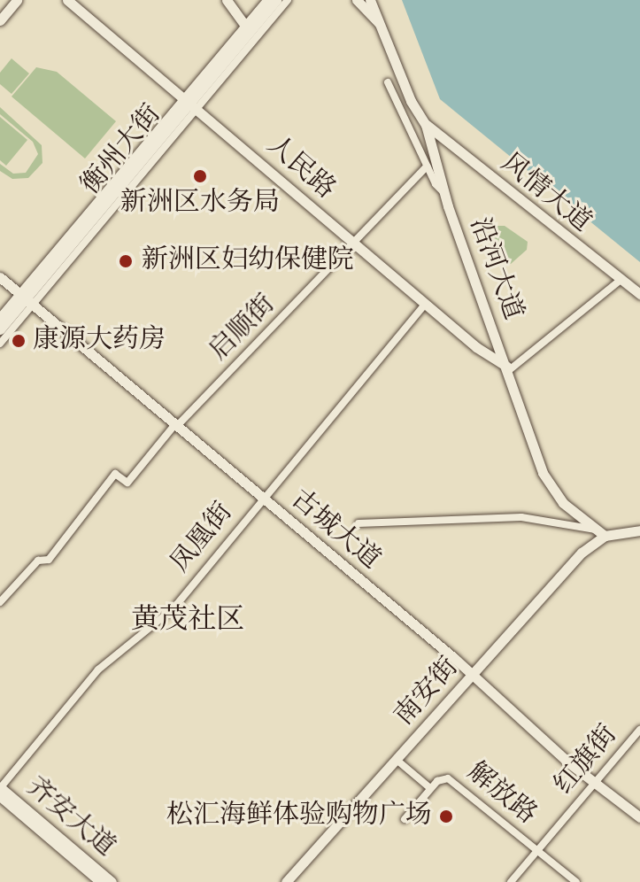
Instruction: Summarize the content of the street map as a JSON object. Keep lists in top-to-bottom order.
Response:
{
  "streets": {
    "main road": [
      "衡州大街",
      "人民路",
      "风情大道",
      "沿河大道",
      "古城大道",
      "南安街",
      "齐安大道"
    ],
    "street": [
      "启顺街",
      "凤凰街",
      "红旗街",
      "解放路"
    ]
  },
  "crossings": [
    ["衡州大街", "人民路"],
    ["衡州大街", "古城大道"],
    ["人民路", "沿河大道"],
    ["人民路", "启顺街"],
    ["人民路", "凤凰街"],
    ["风情大道", "沿河大道"],
    ["沿河大道", "南安街"],
    ["启顺街", "古城大道"],
    ["古城大道", "凤凰街"],
    ["古城大道", "南安街"],
    ["古城大道", "红旗街"],
    ["凤凰街", "齐安大道"],
    ["红旗街", "解放路"]
  ],
  "districts": ["黄茂社区"],
  "places": [
    "新洲区水务局",
    "新洲区妇幼保健院",
    "康源大药房",
    "松汇海鲜体验购物广场"
  ]
}
